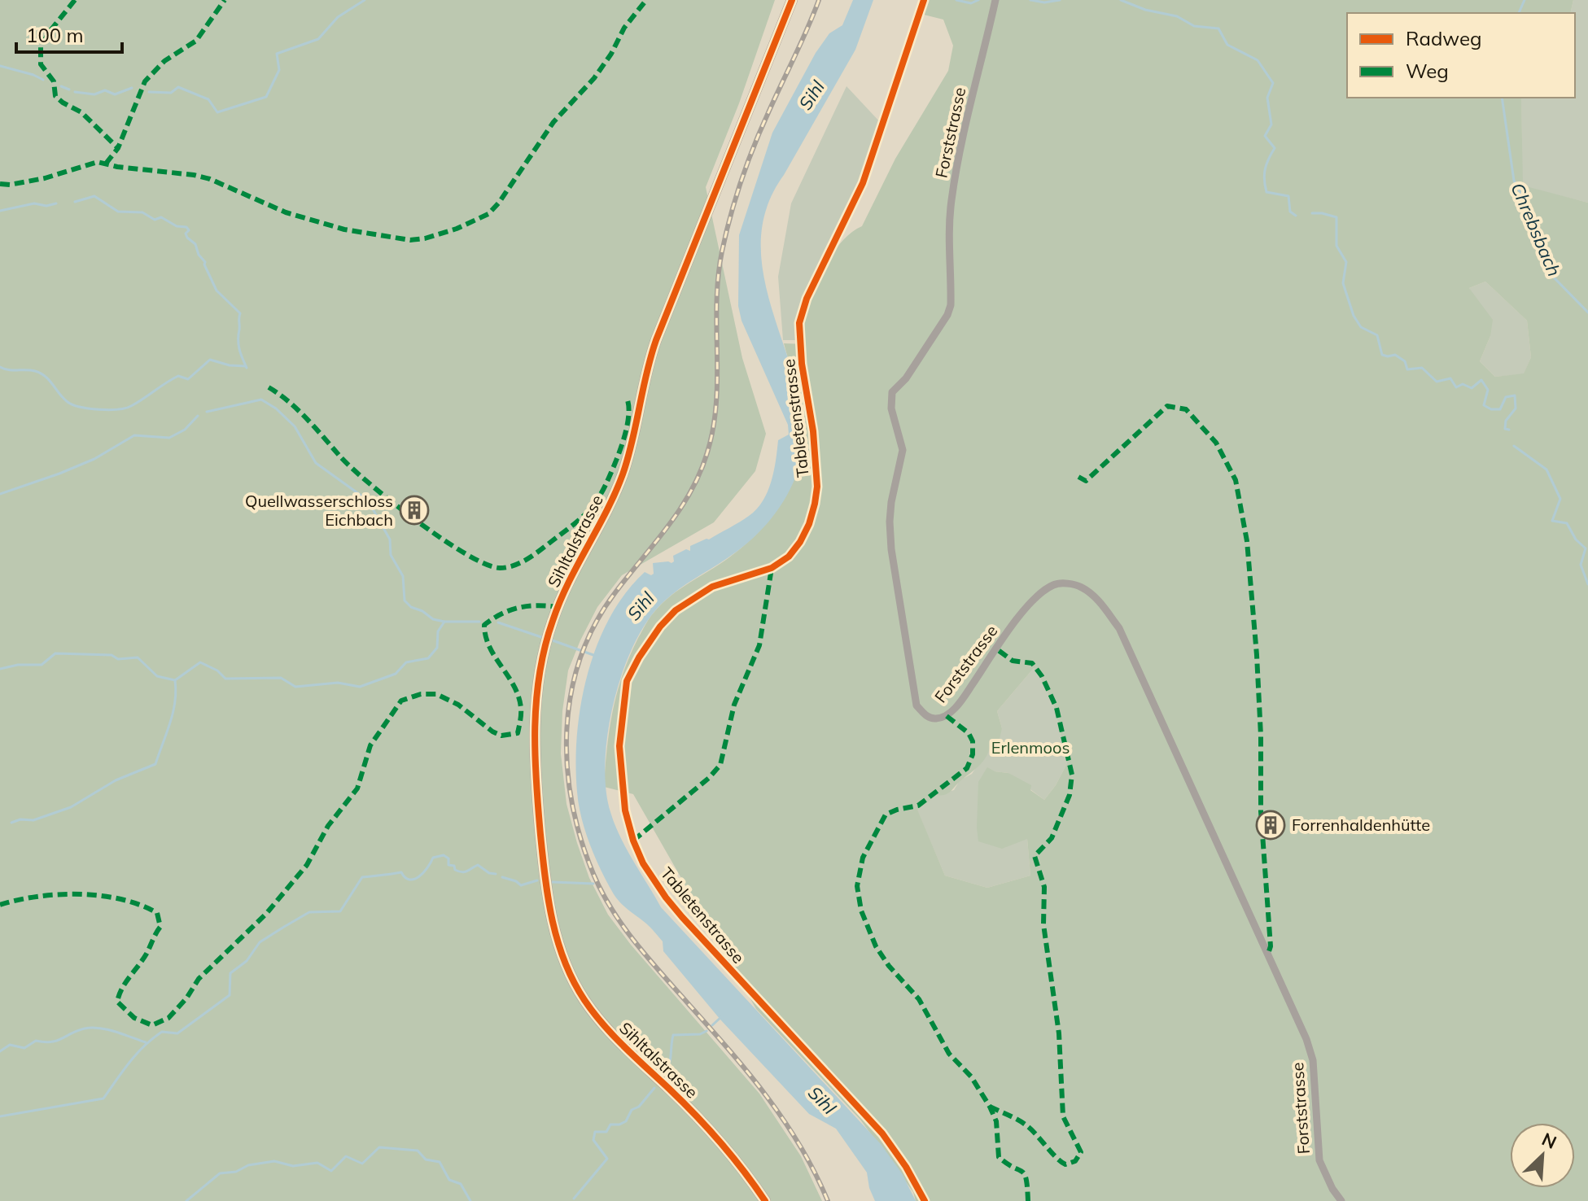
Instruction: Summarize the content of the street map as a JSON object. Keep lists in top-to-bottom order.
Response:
{
  "streets": {
    "main road": ["Sihltalstrasse"],
    "street": ["Forststrasse", "Tabletenstrasse"]
  },
  "water": ["Sihl", "Chrebsbach"],
  "parks": ["Erlenmoos"],
  "places": {
    "building": ["Quellwasserschloss Eichbach", "Forrenhaldenhütte"]
  },
  "legend": ["Radweg", "Weg"],
  "scale_bar": "100 m",
  "north": "top right"
}
